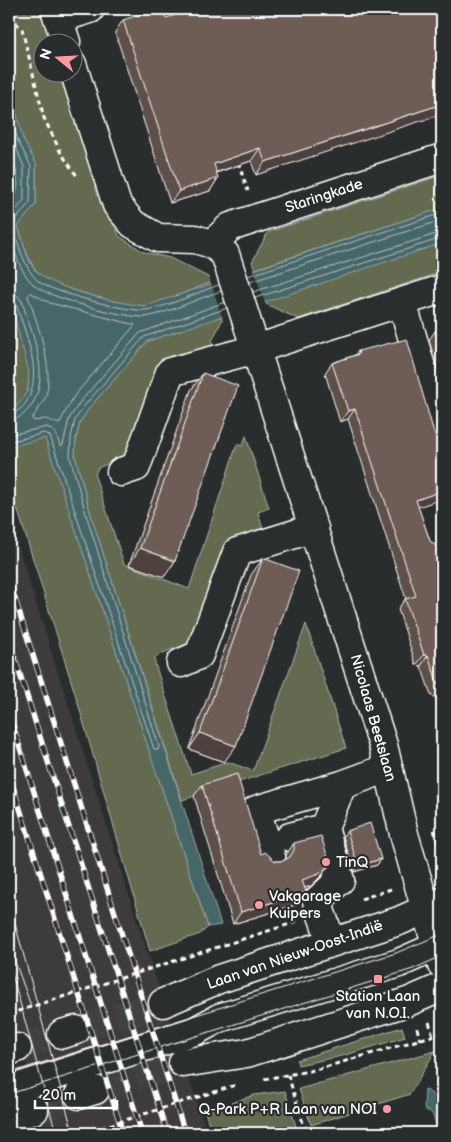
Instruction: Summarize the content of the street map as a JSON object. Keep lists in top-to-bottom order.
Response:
{
  "streets": {
    "street": ["Staringkade", "Nicolaas Beetslaan", "Laan van Nieuw-Oost-Indië"]
  },
  "crossings": [
    ["Staringkade", "Nicolaas Beetslaan"],
    ["Nicolaas Beetslaan", "Laan van Nieuw-Oost-Indië"]
  ],
  "places": {
    "other": ["TinQ", "Vakgarage Kuipers", "Q-Park P+R Laan van NOI"],
    "transit": ["Station Laan van N.O.I."]
  },
  "scale_bar": "20 m",
  "north": "left"
}
